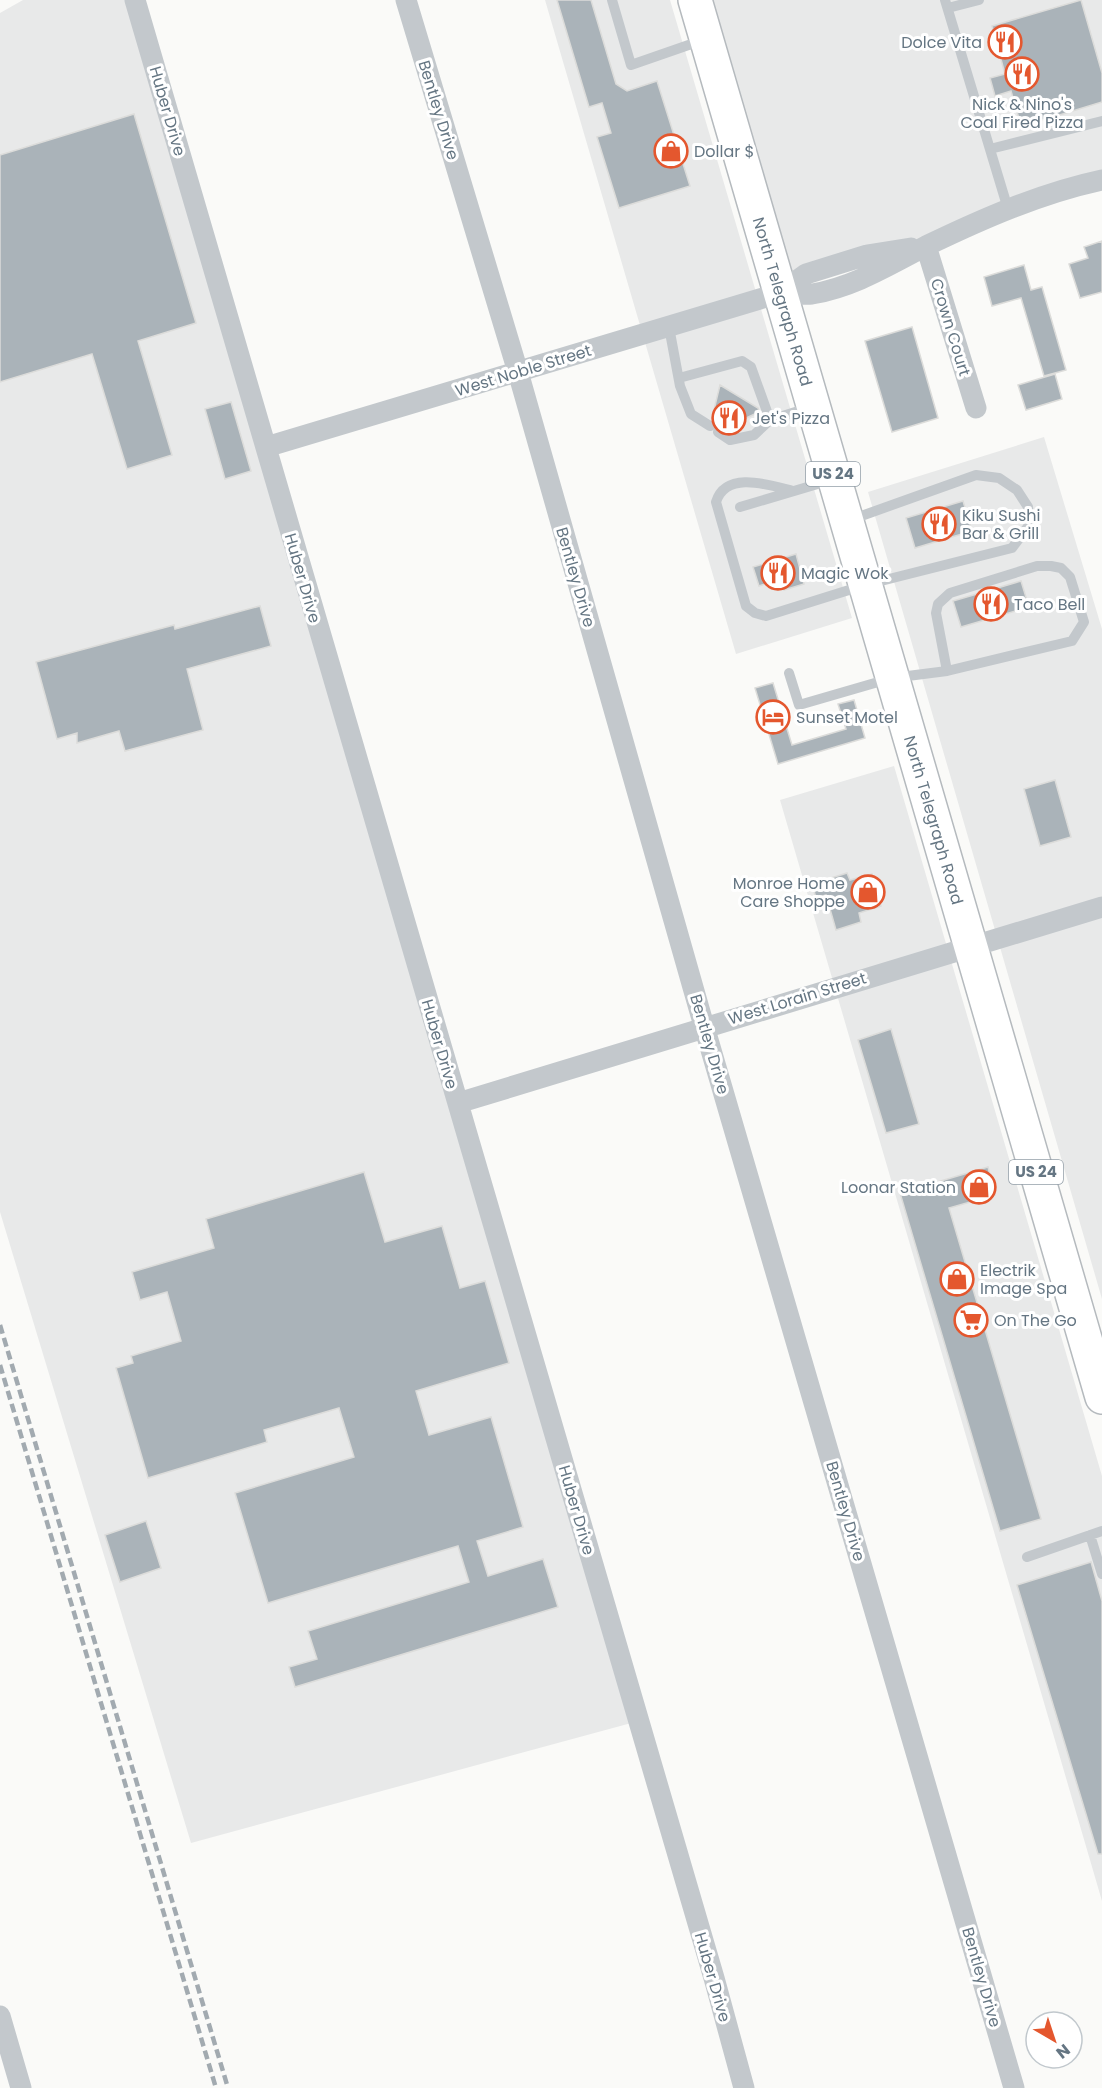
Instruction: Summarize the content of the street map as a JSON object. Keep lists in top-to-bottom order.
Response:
{
  "streets": {
    "main road": ["North Telegraph Road", "US 24"],
    "street": [
      "Bentley Drive",
      "Huber Drive",
      "Crown Court",
      "West Noble Street",
      "West Lorain Street"
    ]
  },
  "crossings": [
    ["Bentley Drive", "West Noble Street"],
    ["Bentley Drive", "West Lorain Street"],
    ["Huber Drive", "West Noble Street"],
    ["Huber Drive", "West Lorain Street"],
    ["North Telegraph Road", "West Noble Street"],
    ["North Telegraph Road", "West Lorain Street"],
    ["Crown Court", "West Noble Street"]
  ],
  "places": {
    "restaurant": [
      "Dolce Vita",
      "Nick & Nino's Coal Fired Pizza",
      "Jet's Pizza",
      "Kiku Sushi Bar & Grill",
      "Magic Wok",
      "Taco Bell"
    ],
    "shop": [
      "Dollar $",
      "Monroe Home Care Shoppe",
      "Loonar Station",
      "Electrik Image Spa"
    ],
    "hotel": ["Sunset Motel"],
    "supermarket": ["On The Go"]
  },
  "north": "bottom right"
}
